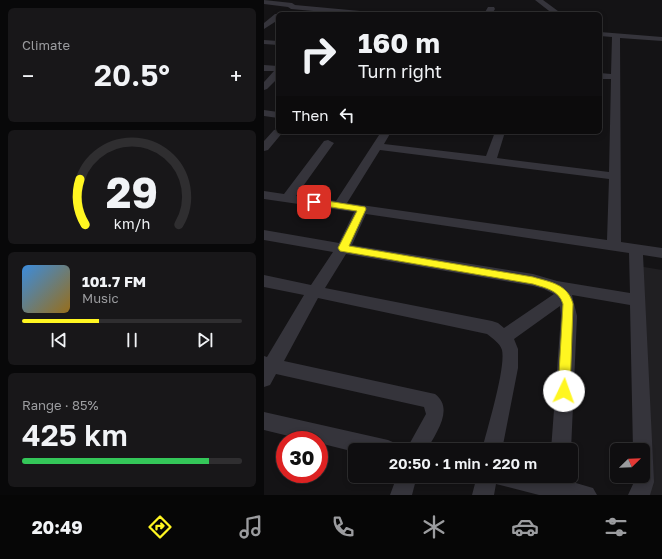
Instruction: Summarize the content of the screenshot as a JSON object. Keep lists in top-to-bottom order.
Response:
{
  "north": "top right",
  "page": {
    "tile": [
      "Climate",
      ["Range · 85%", "425 km"]
    ],
    "turn": ["160 m", "Turn right"],
    "heat": ["−", "20.5°", "+"],
    "then": "Then",
    "song": ["101.7 FM", "Music"],
    "limit": "30",
    "trip": "20:50 · 1 min · 220 m",
    "tabs": "20:49",
    "gauge": ["29", "km/h"]
  }
}
